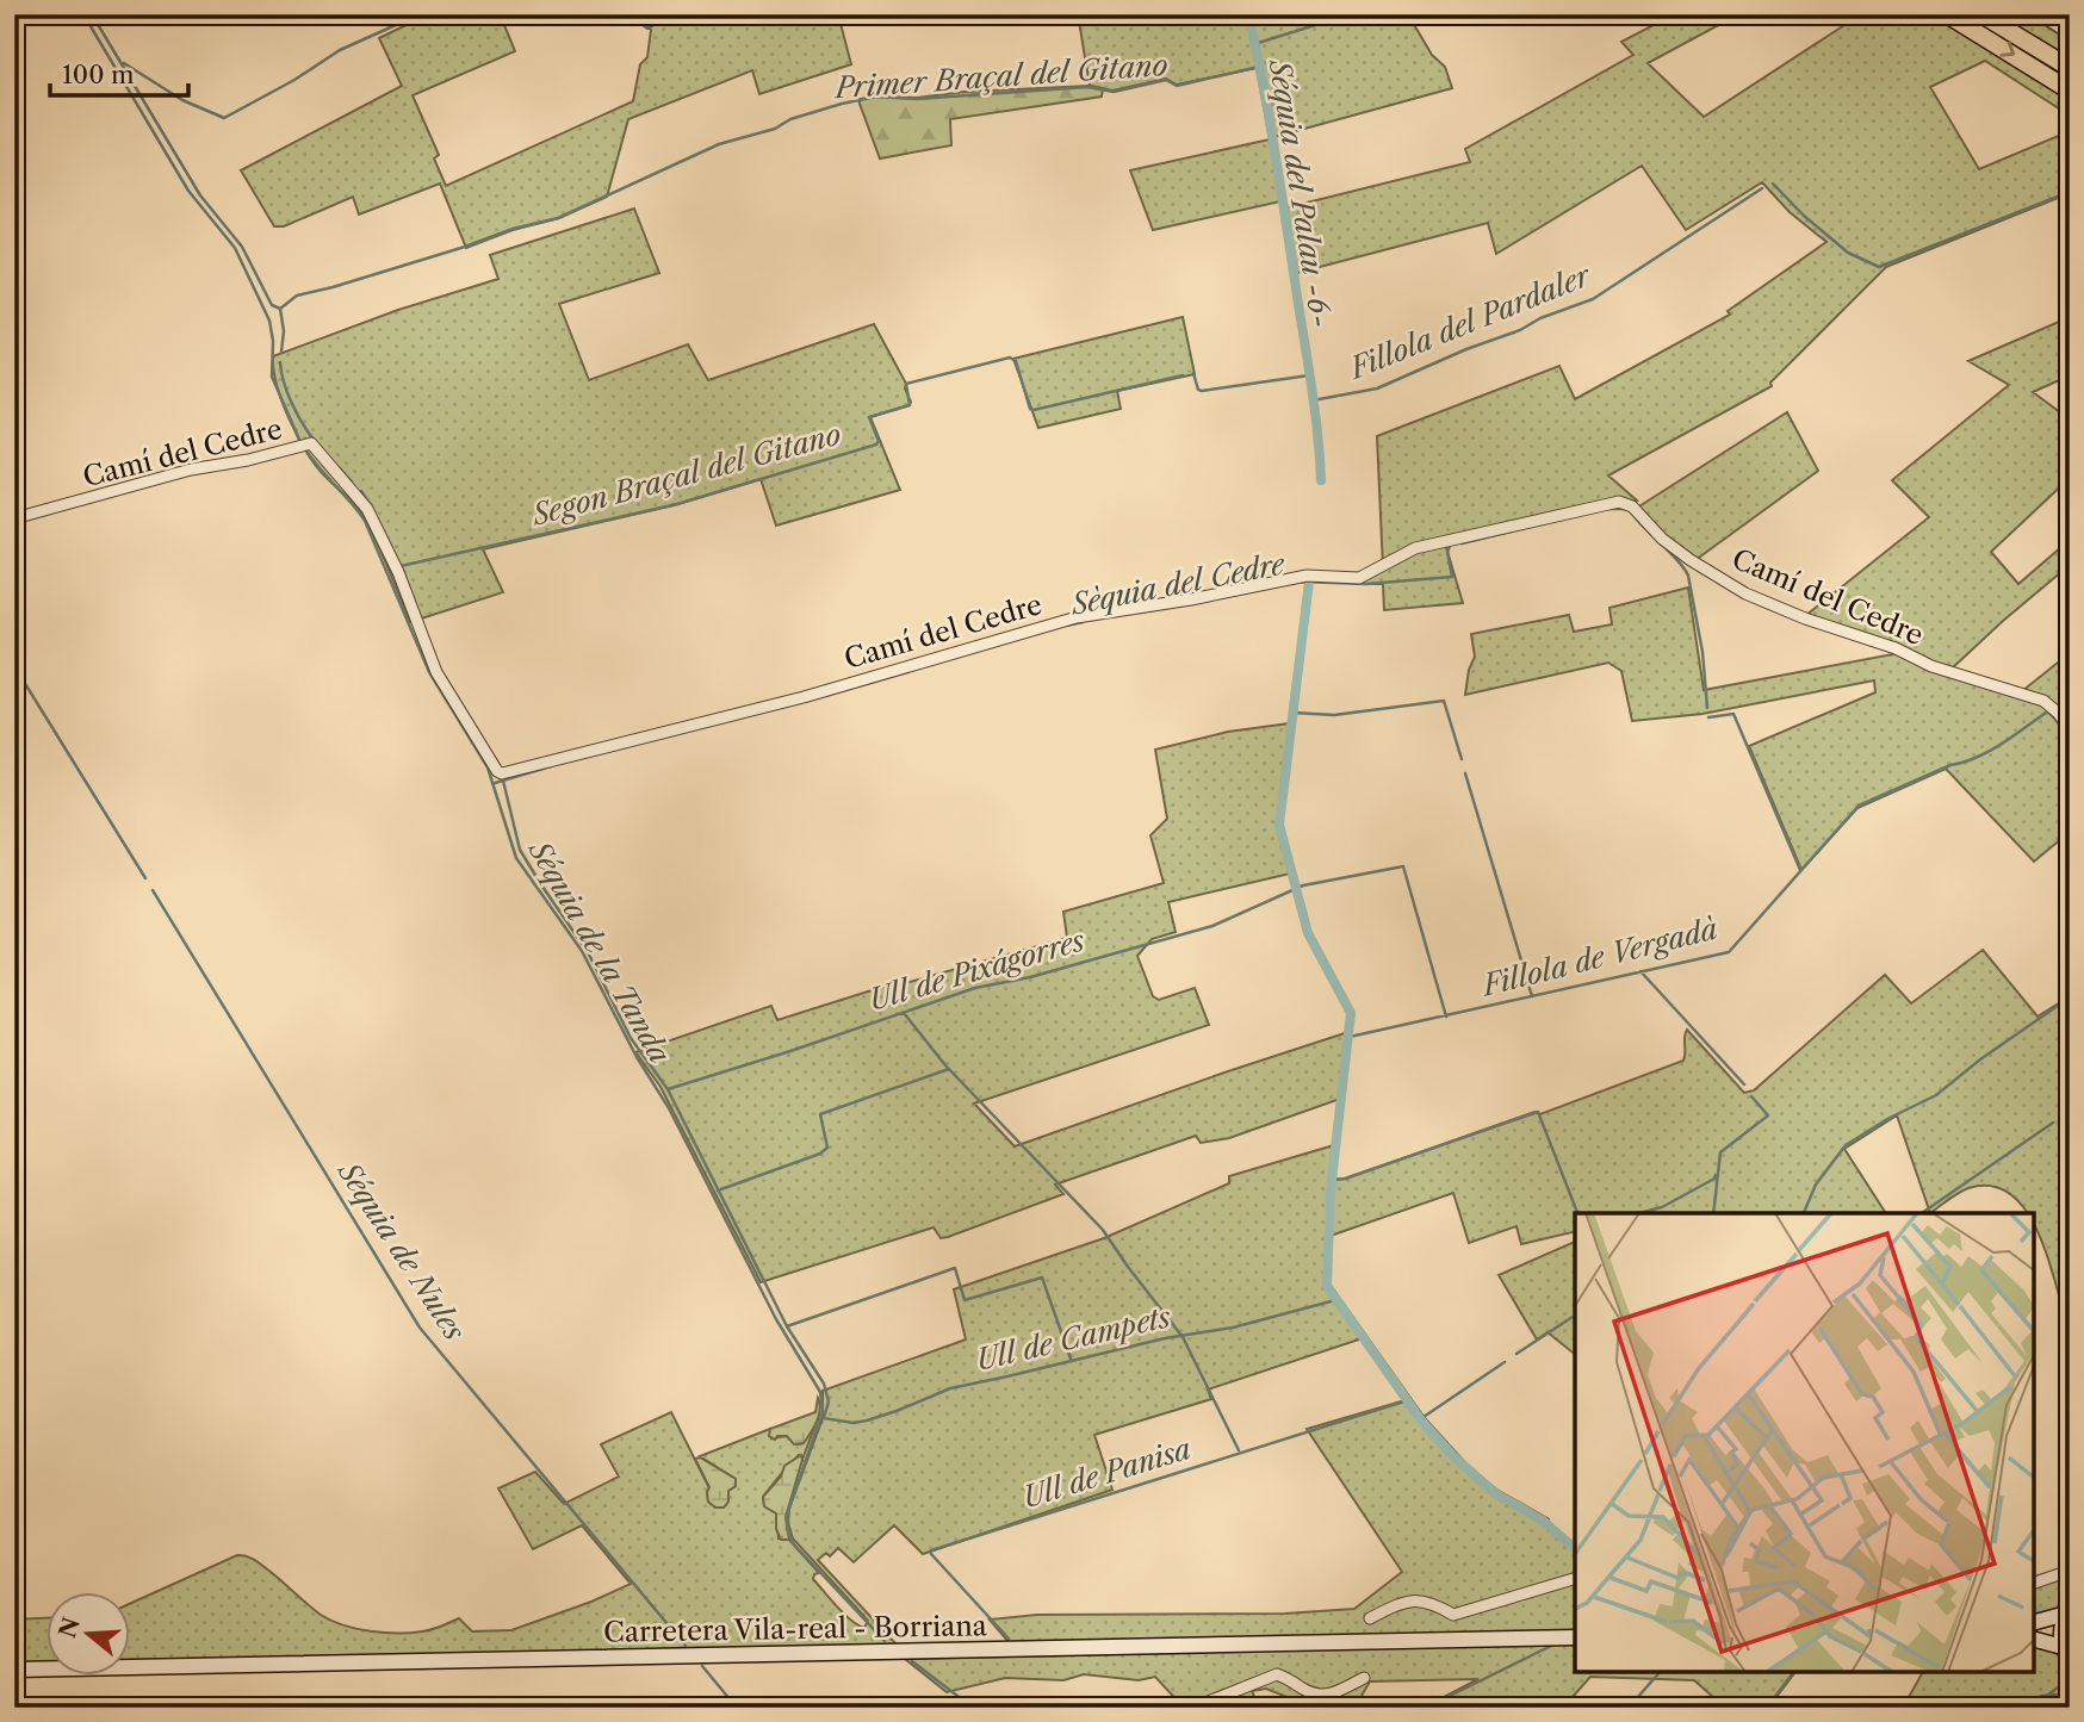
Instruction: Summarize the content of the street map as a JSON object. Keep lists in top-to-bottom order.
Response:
{
  "streets": {
    "main road": ["Carretera Vila-real - Borriana"],
    "street": ["Camí del Cedre"]
  },
  "water": [
    "Primer Braçal del Gitano",
    "Séquia del Palau -6-",
    "Fillola del Pardaler",
    "Segon Braçal del Gitano",
    "Sèquia del Cedre",
    "Séquia de la Tanda",
    "Fillola de Vergadà",
    "Ull de Pixágorres",
    "Séquia de Nules",
    "Ull de Campets",
    "Ull de Panisa"
  ],
  "scale_bar": "100 m",
  "north": "left"
}
